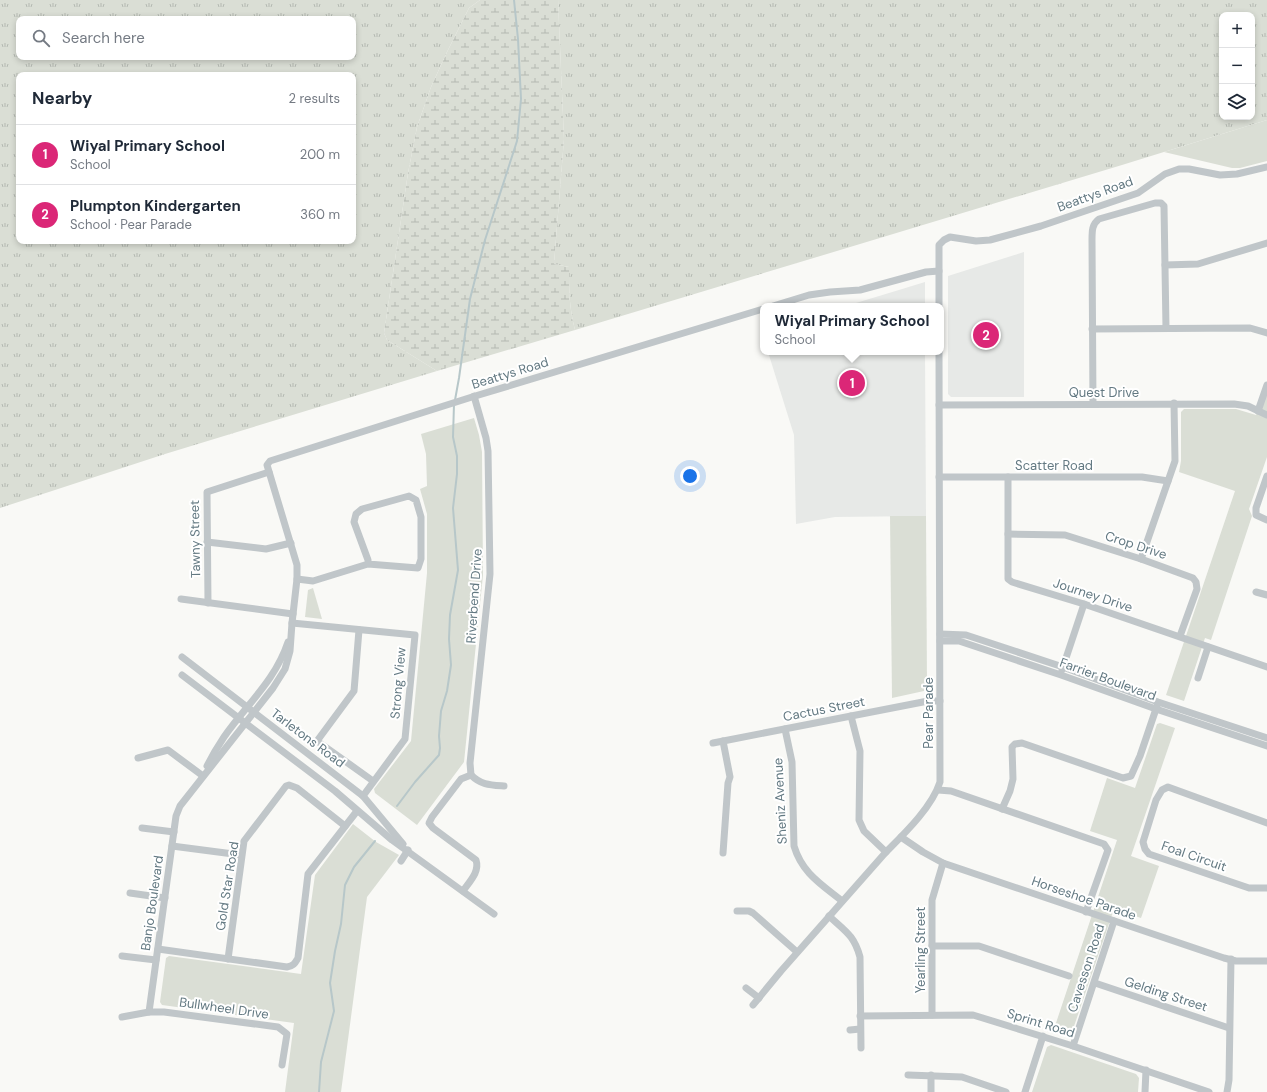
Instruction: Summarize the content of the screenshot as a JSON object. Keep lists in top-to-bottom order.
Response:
{
  "streets": {
    "street": [
      "Beattys Road",
      "Quest Drive",
      "Scatter Road",
      "Tawny Street",
      "Crop Drive",
      "Journey Drive",
      "Riverbend Drive",
      "Farrier Boulevard",
      "Strong View",
      "Cactus Street",
      "Pear Parade",
      "Tarletons Road",
      "Sheniz Avenue",
      "Foal Circuit",
      "Gold Star Road",
      "Horseshoe Parade",
      "Banjo Boulevard",
      "Yearling Street",
      "Cavesson Road",
      "Gelding Street",
      "Bullwheel Drive",
      "Sprint Road"
    ]
  },
  "crossings": [
    ["Beattys Road", "Tawny Street"],
    ["Beattys Road", "Riverbend Drive"],
    ["Quest Drive", "Pear Parade"],
    ["Scatter Road", "Journey Drive"],
    ["Scatter Road", "Pear Parade"],
    ["Crop Drive", "Journey Drive"],
    ["Farrier Boulevard", "Pear Parade"],
    ["Strong View", "Tarletons Road"],
    ["Cactus Street", "Pear Parade"],
    ["Cactus Street", "Sheniz Avenue"],
    ["Pear Parade", "Sheniz Avenue"],
    ["Pear Parade", "Horseshoe Parade"],
    ["Tarletons Road", "Banjo Boulevard"],
    ["Horseshoe Parade", "Yearling Street"],
    ["Horseshoe Parade", "Cavesson Road"],
    ["Banjo Boulevard", "Bullwheel Drive"],
    ["Yearling Street", "Sprint Road"],
    ["Cavesson Road", "Gelding Street"],
    ["Cavesson Road", "Sprint Road"]
  ],
  "page": {
    "map_buttons": ["+", "−"],
    "search": "Search here",
    "heading": ["Nearby", "2 results"],
    "list": [
      {
        "mark": "1",
        "name": "Wiyal Primary School",
        "note": "School",
        "value": "200 m"
      },
      {
        "mark": "2",
        "name": "Plumpton Kindergarten",
        "note": "School · Pear Parade",
        "value": "360 m"
      }
    ],
    "popup": ["Wiyal Primary School", "School"],
    "pins": ["2", "1"]
  }
}
